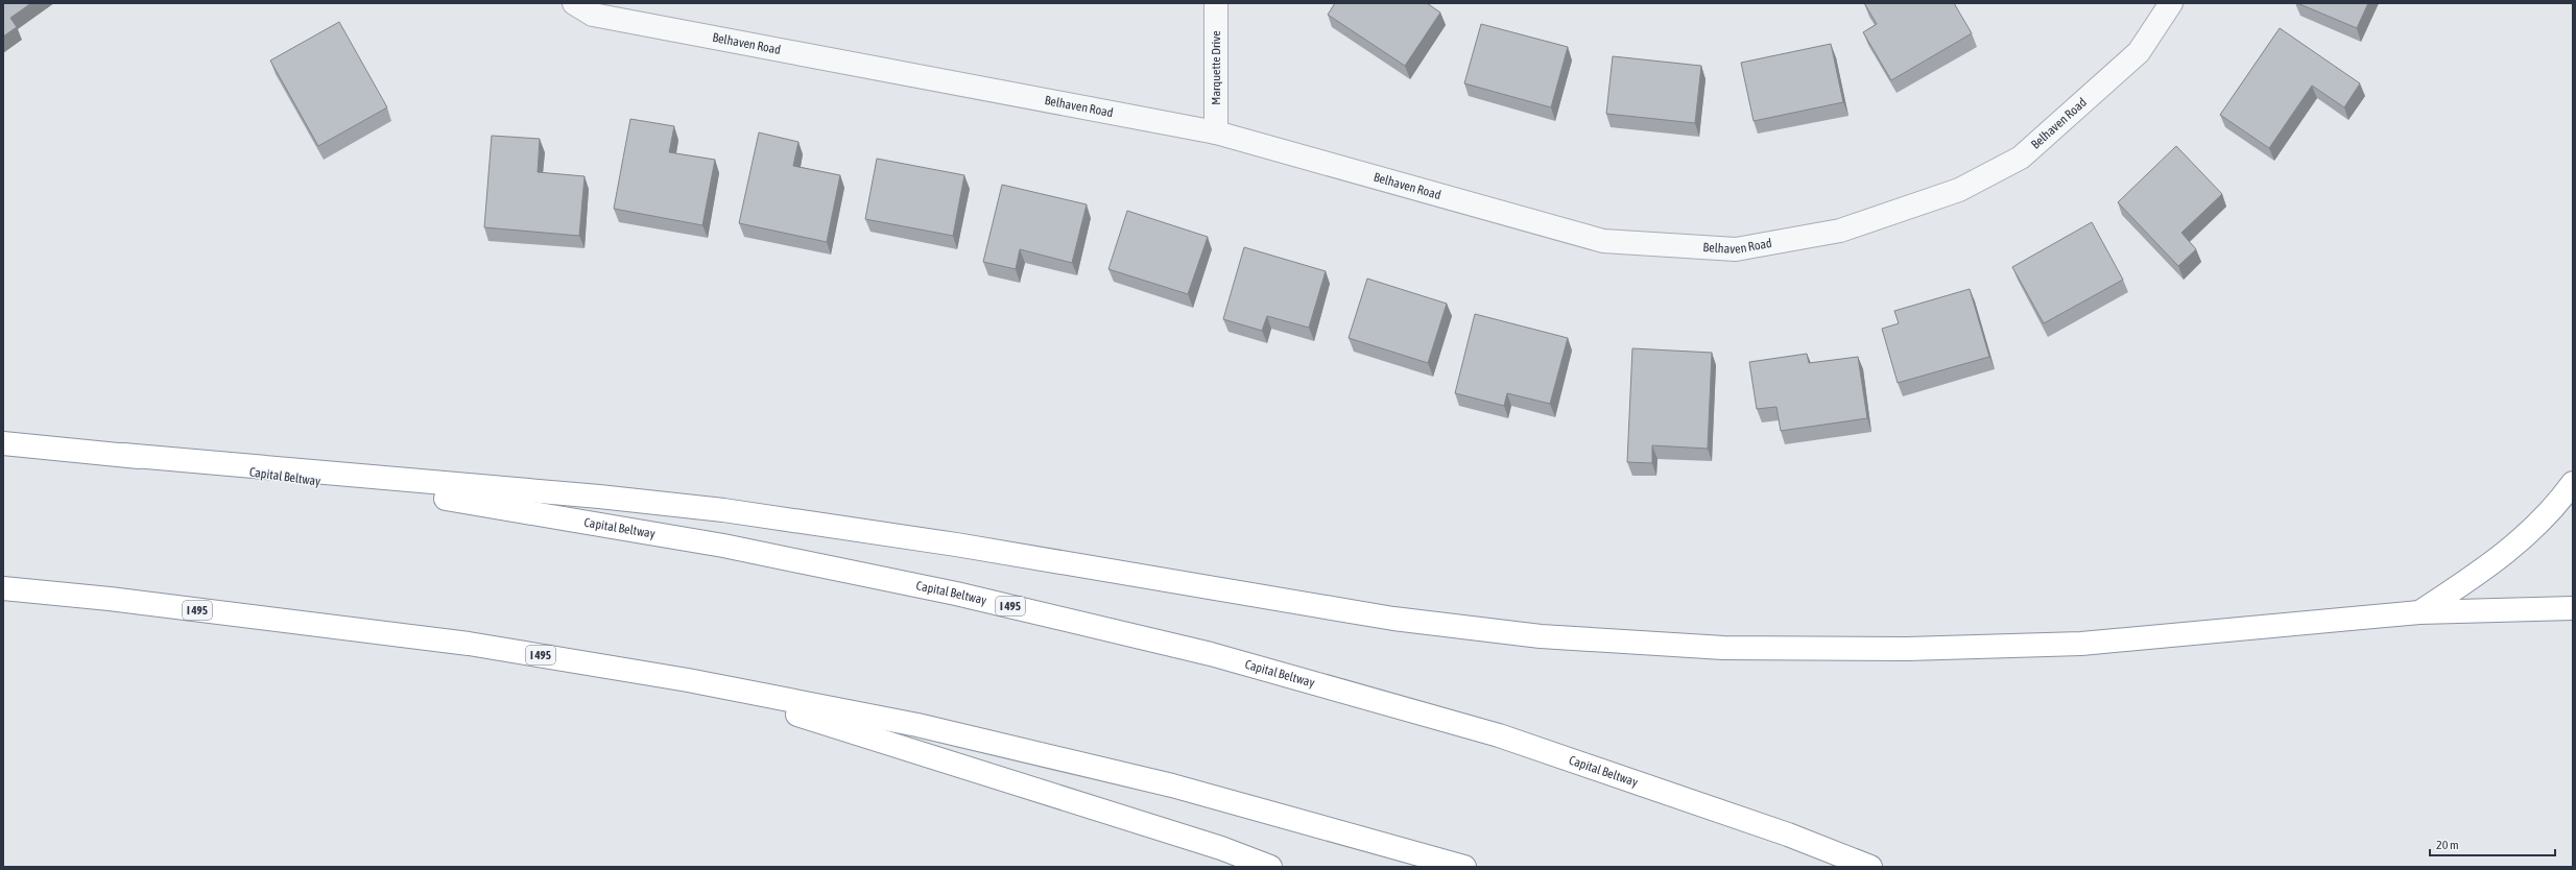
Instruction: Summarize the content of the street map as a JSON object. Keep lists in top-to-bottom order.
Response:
{
  "streets": {
    "highway": ["Capital Beltway", "I 495"],
    "street": ["Belhaven Road", "Marquette Drive"]
  },
  "crossings": [
    ["Belhaven Road", "Marquette Drive"]
  ],
  "scale_bar": "20 m"
}
